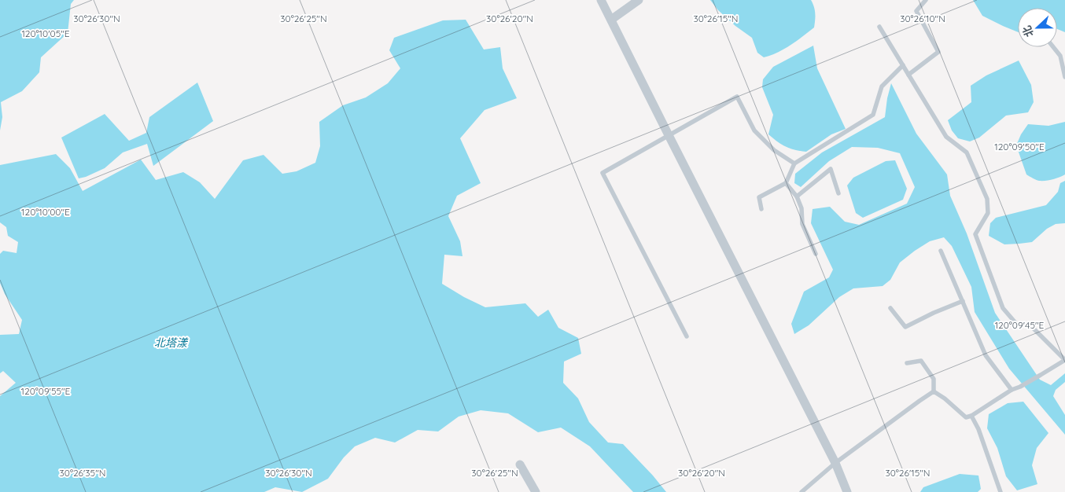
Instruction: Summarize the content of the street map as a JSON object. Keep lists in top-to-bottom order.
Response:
{
  "water": ["北塔漾"],
  "north": "left",
  "coordinates": [
    "30°26'30\"N",
    "30°26'25\"N",
    "30°26'20\"N",
    "30°26'15\"N",
    "30°26'10\"N",
    "120°10'05\"E",
    "120°09'50\"E",
    "120°10'00\"E",
    "120°09'45\"E",
    "120°09'55\"E",
    "30°26'35\"N"
  ]
}
